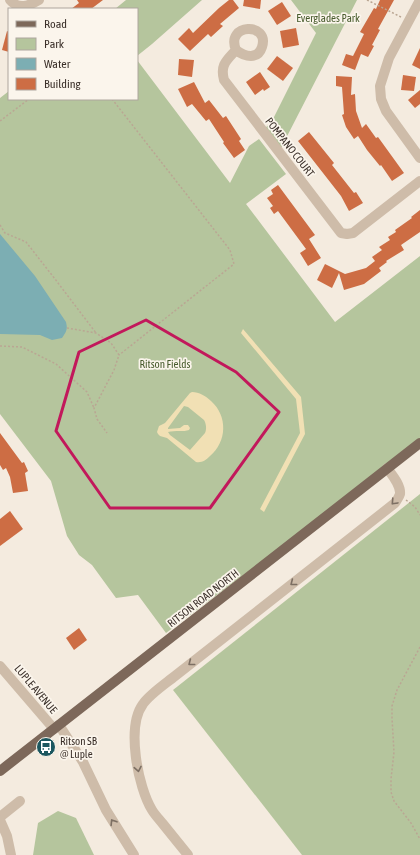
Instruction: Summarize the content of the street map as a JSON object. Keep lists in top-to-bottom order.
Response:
{
  "streets": {
    "main road": ["RITSON ROAD NORTH"],
    "street": ["POMPANO COURT", "LUPLE AVENUE"]
  },
  "crossings": [
    ["RITSON ROAD NORTH", "LUPLE AVENUE"]
  ],
  "one_way": ["LUPLE AVENUE"],
  "parks": ["Everglades Park", "Ritson Fields"],
  "places": {
    "bus stop": ["Ritson SB @ Luple"]
  },
  "legend": [
    "Road",
    "Park",
    "Water",
    "Building"
  ]
}
